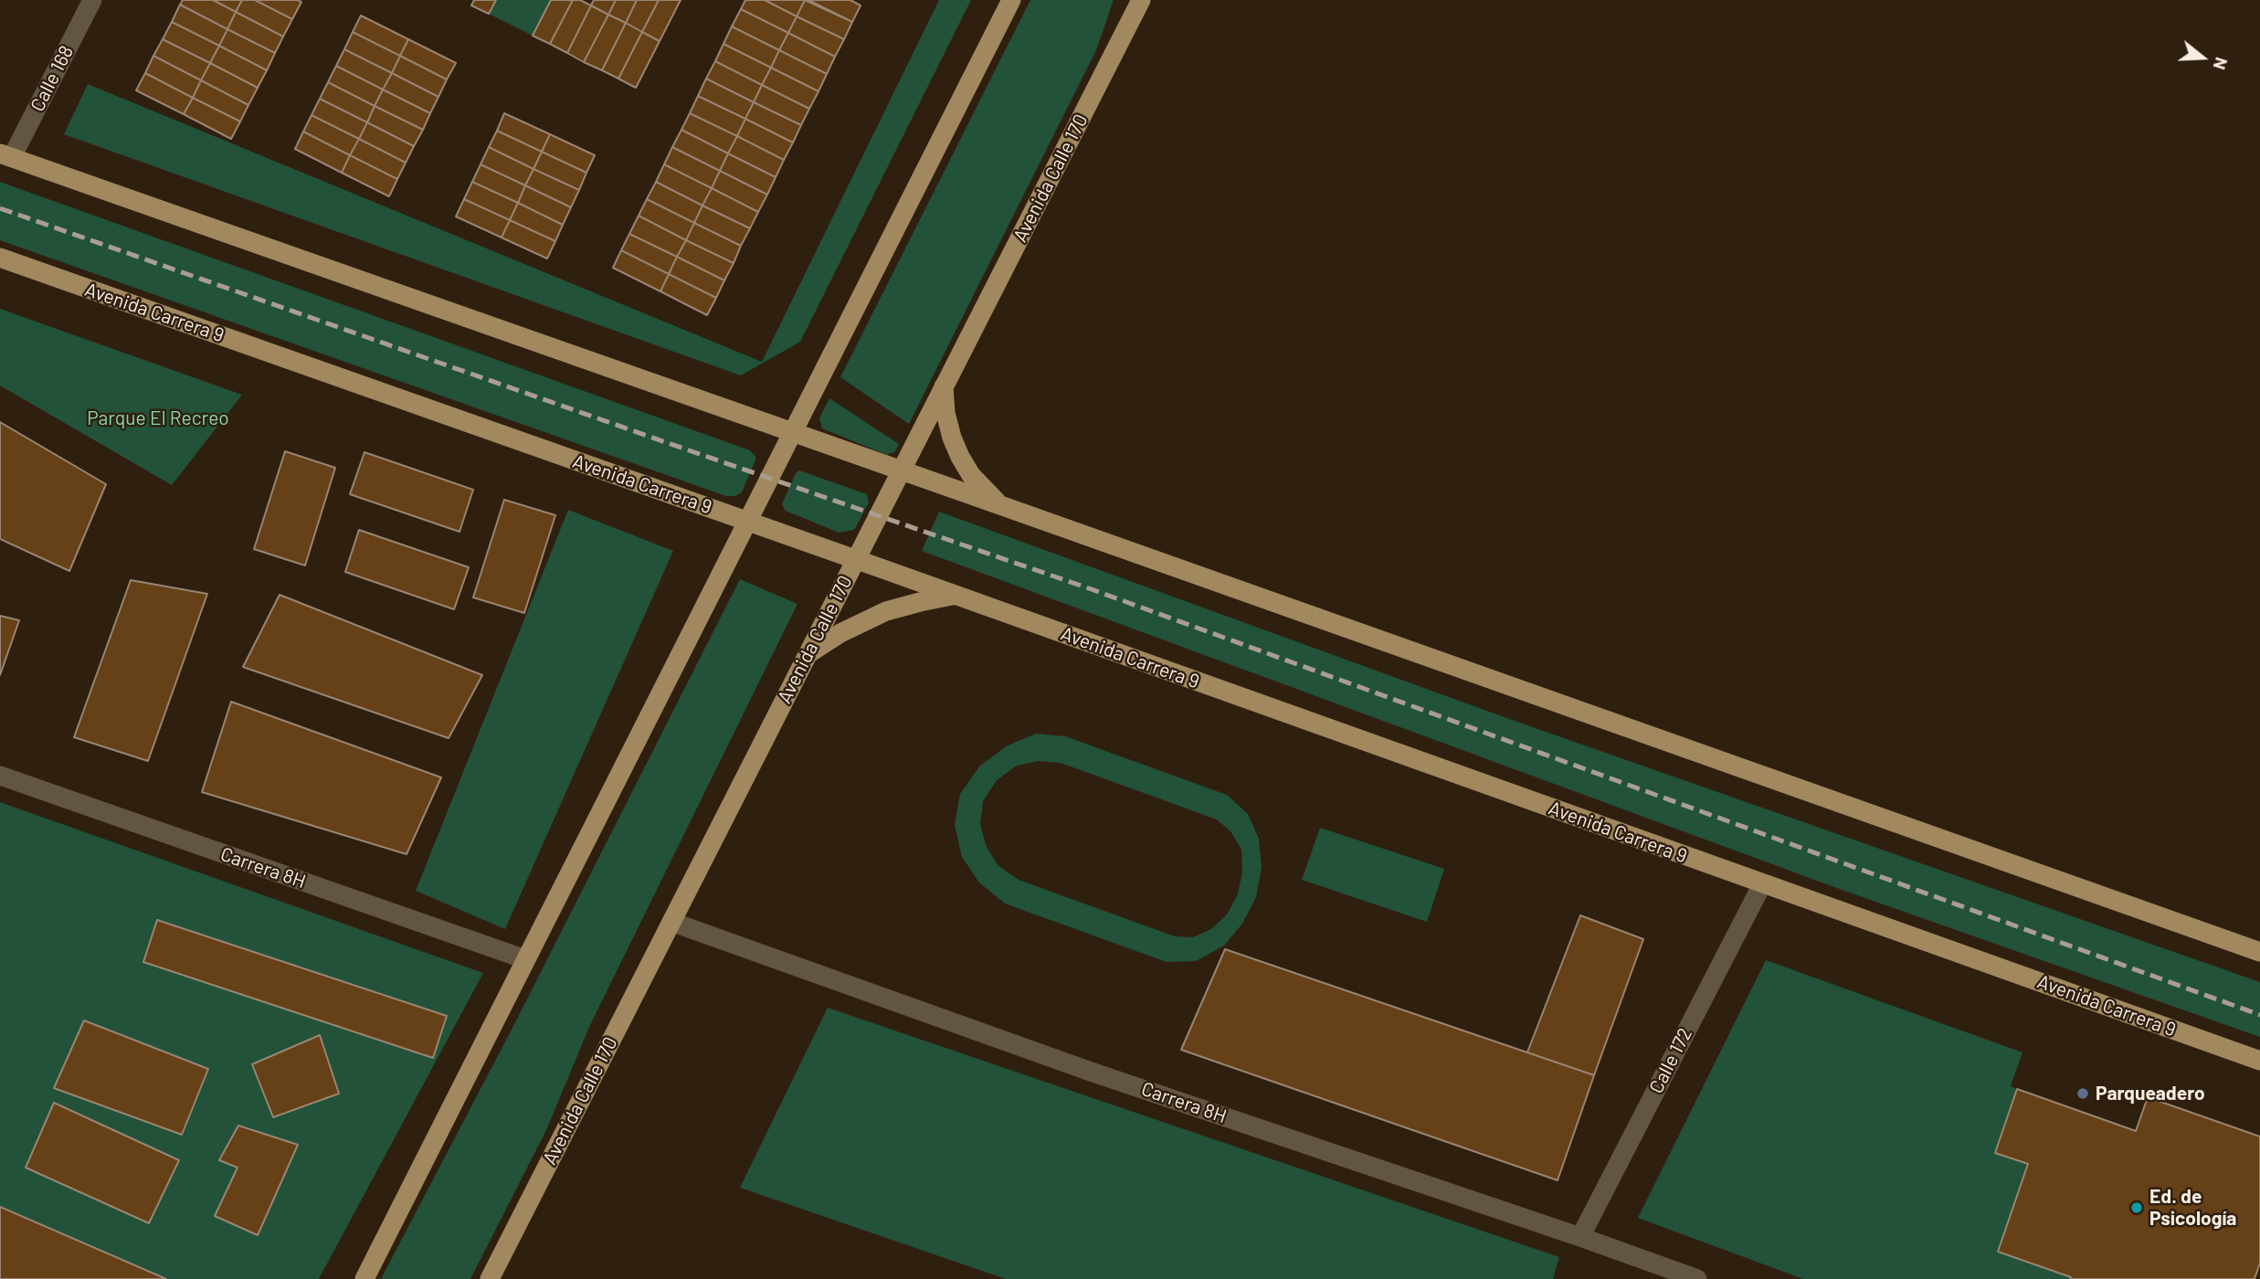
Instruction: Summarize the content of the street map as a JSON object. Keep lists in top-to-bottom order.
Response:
{
  "streets": {
    "main road": ["Avenida Calle 170", "Avenida Carrera 9"],
    "street": ["Calle 168", "Carrera 8H", "Calle 172"]
  },
  "crossings": [
    ["Avenida Calle 170", "Avenida Carrera 9"],
    ["Avenida Calle 170", "Carrera 8H"],
    ["Avenida Carrera 9", "Calle 172"],
    ["Carrera 8H", "Calle 172"]
  ],
  "parks": ["Parque El Recreo"],
  "places": ["Parqueadero", "Ed. de Psicología"],
  "north": "right"
}
